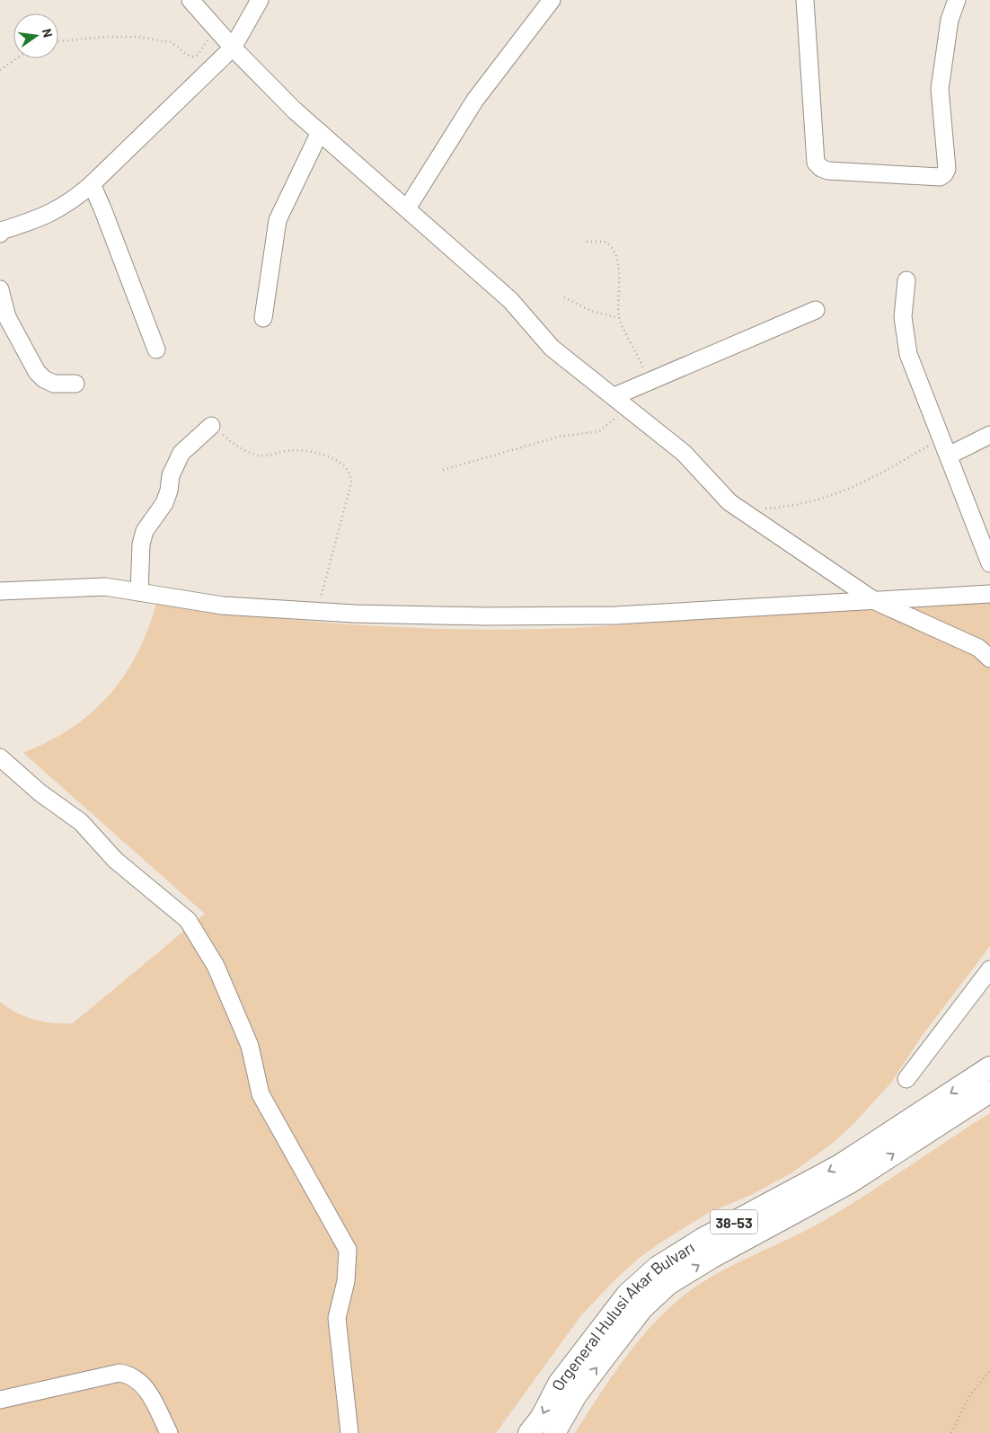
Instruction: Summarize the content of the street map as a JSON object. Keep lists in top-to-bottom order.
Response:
{
  "streets": {
    "main road": ["38-53", "Orgeneral Hulusi Akar Bulvarı"]
  },
  "north": "right"
}
